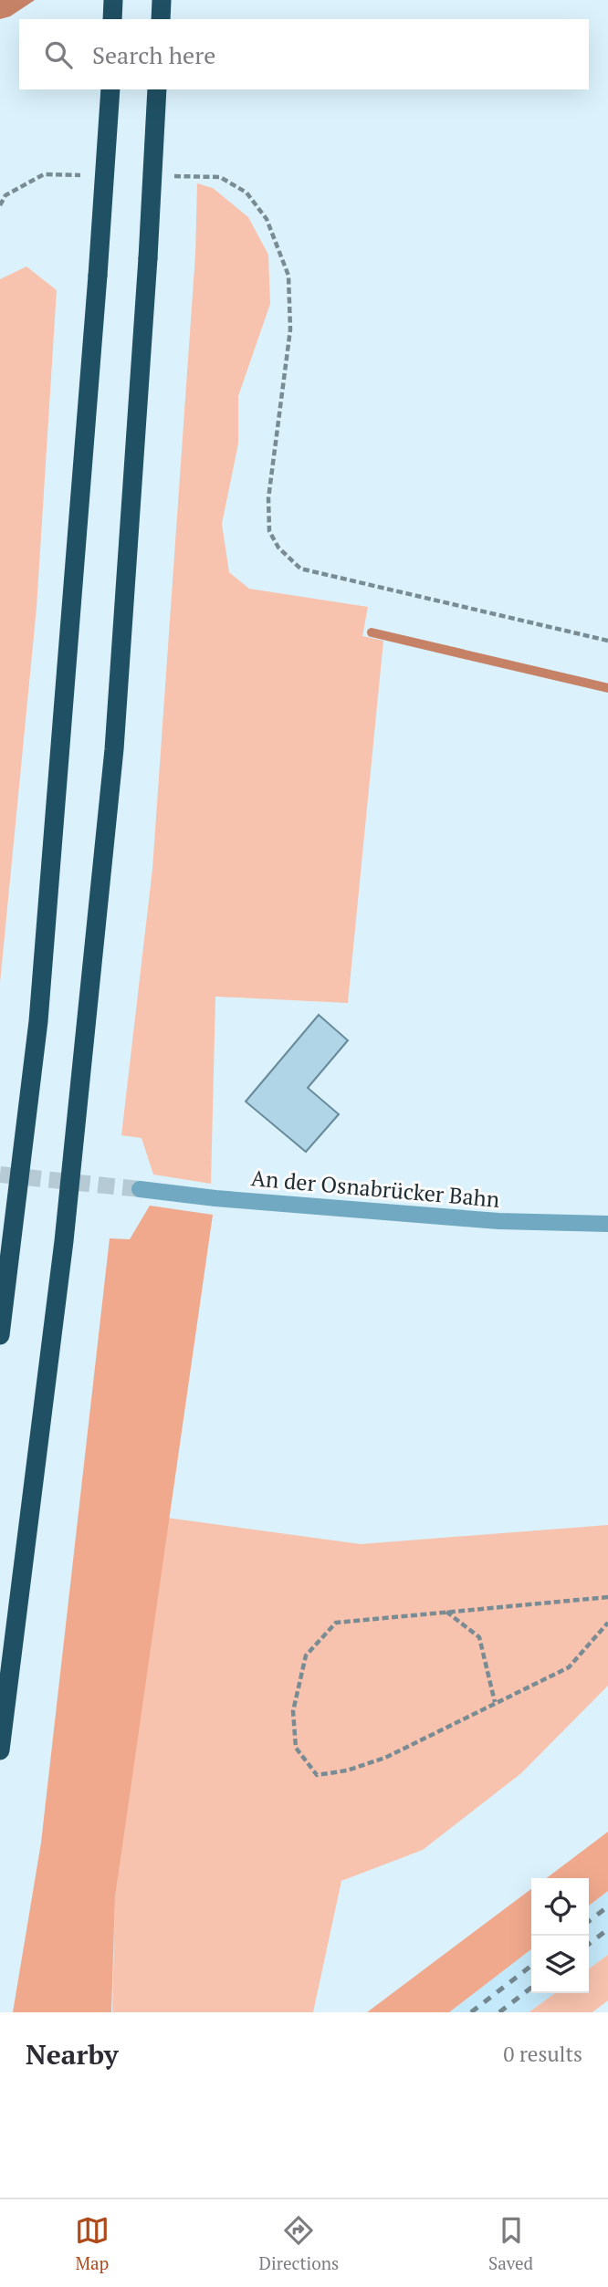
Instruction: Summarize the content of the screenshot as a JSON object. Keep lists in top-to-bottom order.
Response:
{
  "streets": {
    "street": ["An der Osnabrücker Bahn"]
  },
  "page": {
    "search": "Search here",
    "heading": ["Nearby", "0 results"],
    "nav": ["Map", "Directions", "Saved"]
  }
}
